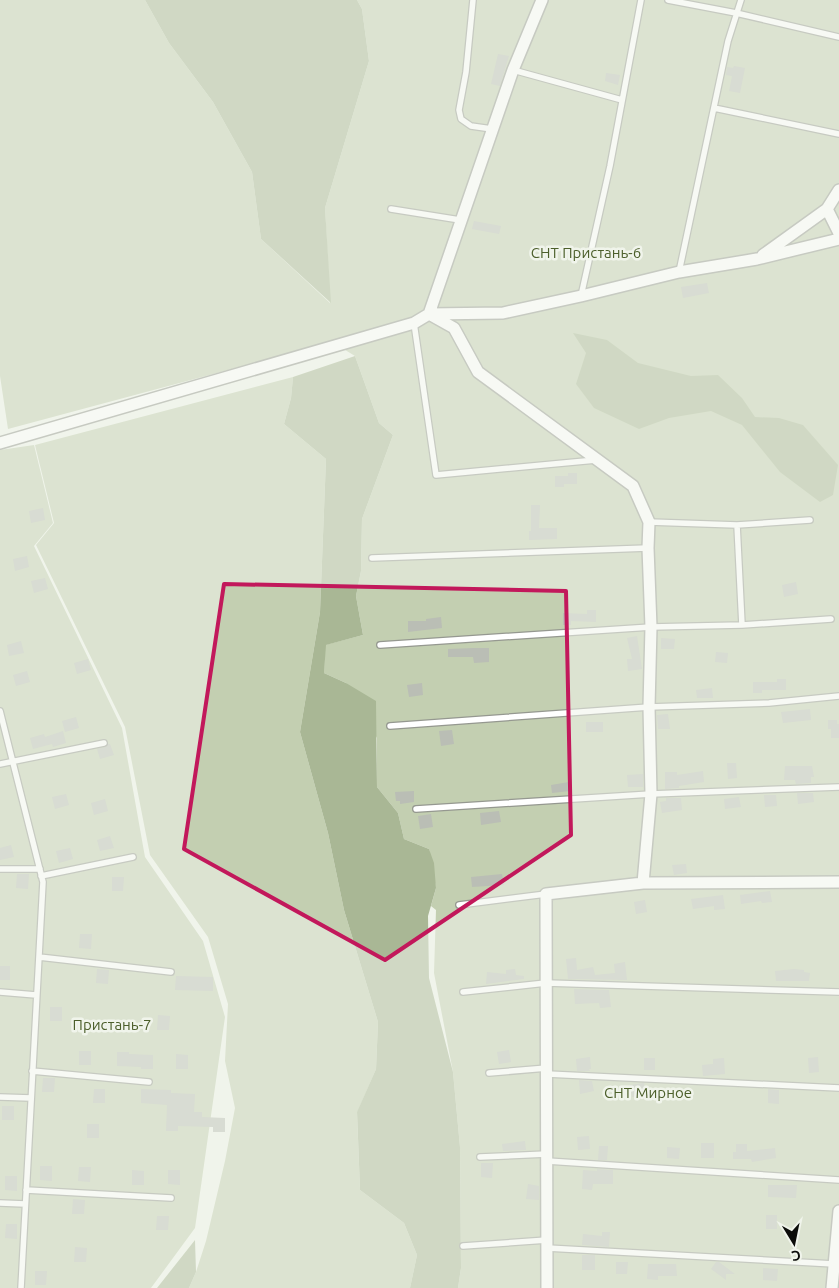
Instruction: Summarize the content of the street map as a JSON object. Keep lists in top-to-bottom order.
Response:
{
  "parks": ["СНТ Пристань-6", "Пристань-7", "СНТ Мирное"],
  "north": "bottom"
}
